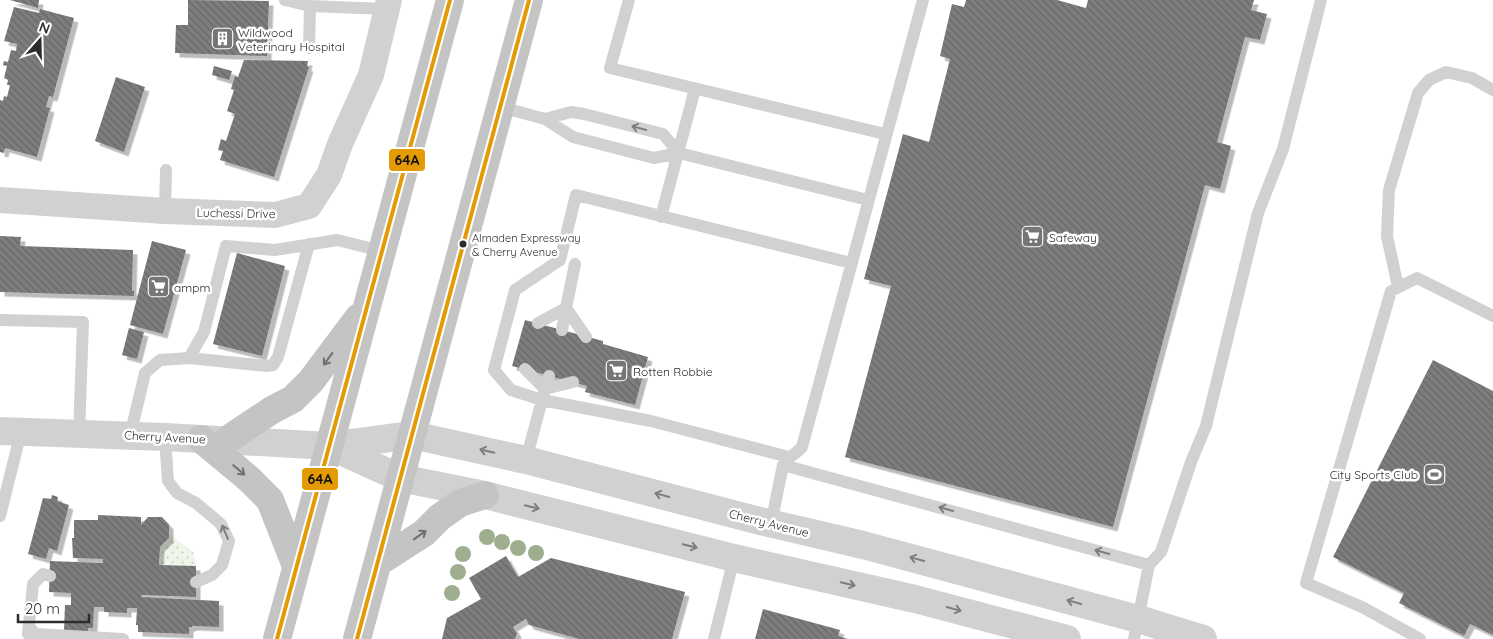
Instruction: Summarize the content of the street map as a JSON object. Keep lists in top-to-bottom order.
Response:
{
  "streets": {
    "street": ["Luchessi Drive", "Cherry Avenue"]
  },
  "places": {
    "building": ["Wildwood Veterinary Hospital"],
    "supermarket": ["Safeway", "ampm", "Rotten Robbie"],
    "other": ["Almaden Expressway & Cherry Avenue"],
    "sports": ["City Sports Club"]
  },
  "lines": ["transit line 64A"],
  "scale_bar": "20 m",
  "north": "top"
}
